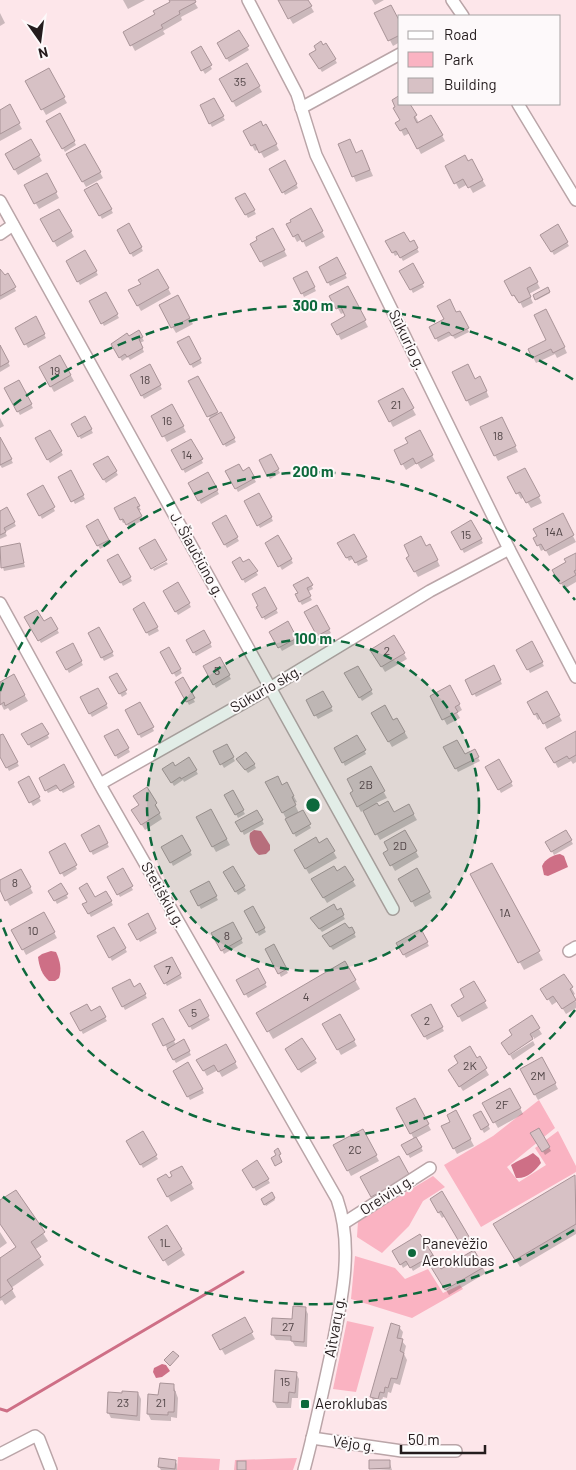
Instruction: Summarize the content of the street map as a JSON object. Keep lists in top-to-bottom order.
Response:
{
  "streets": {
    "street": [
      "Sūkurio g.",
      "J. Šiaučiūno g.",
      "Sūkurio skg.",
      "Stetiškių g.",
      "Oreivių g.",
      "Aitvarų g.",
      "Vėjo g."
    ]
  },
  "crossings": [
    ["Sūkurio g.", "Sūkurio skg."],
    ["J. Šiaučiūno g.", "Sūkurio skg."],
    ["Sūkurio skg.", "Stetiškių g."],
    ["Stetiškių g.", "Aitvarų g."],
    ["Oreivių g.", "Aitvarų g."],
    ["Aitvarų g.", "Vėjo g."]
  ],
  "places": {
    "other": ["Panevėžio Aeroklubas"],
    "transit": ["Aeroklubas"]
  },
  "house_numbers": [
    "35",
    "19",
    "18",
    "21",
    "16",
    "18",
    "14",
    "14A",
    "15",
    "2",
    "5",
    "2B",
    "2D",
    "8",
    "1A",
    "10",
    "8",
    "7",
    "4",
    "5",
    "2",
    "2K",
    "2M",
    "2F",
    "2C",
    "1L",
    "27",
    "15",
    "23",
    "21"
  ],
  "legend": ["Road", "Park", "Building"],
  "scale_bar": "50 m",
  "north": "bottom",
  "rings": ["300 m", "200 m", "100 m"]
}
